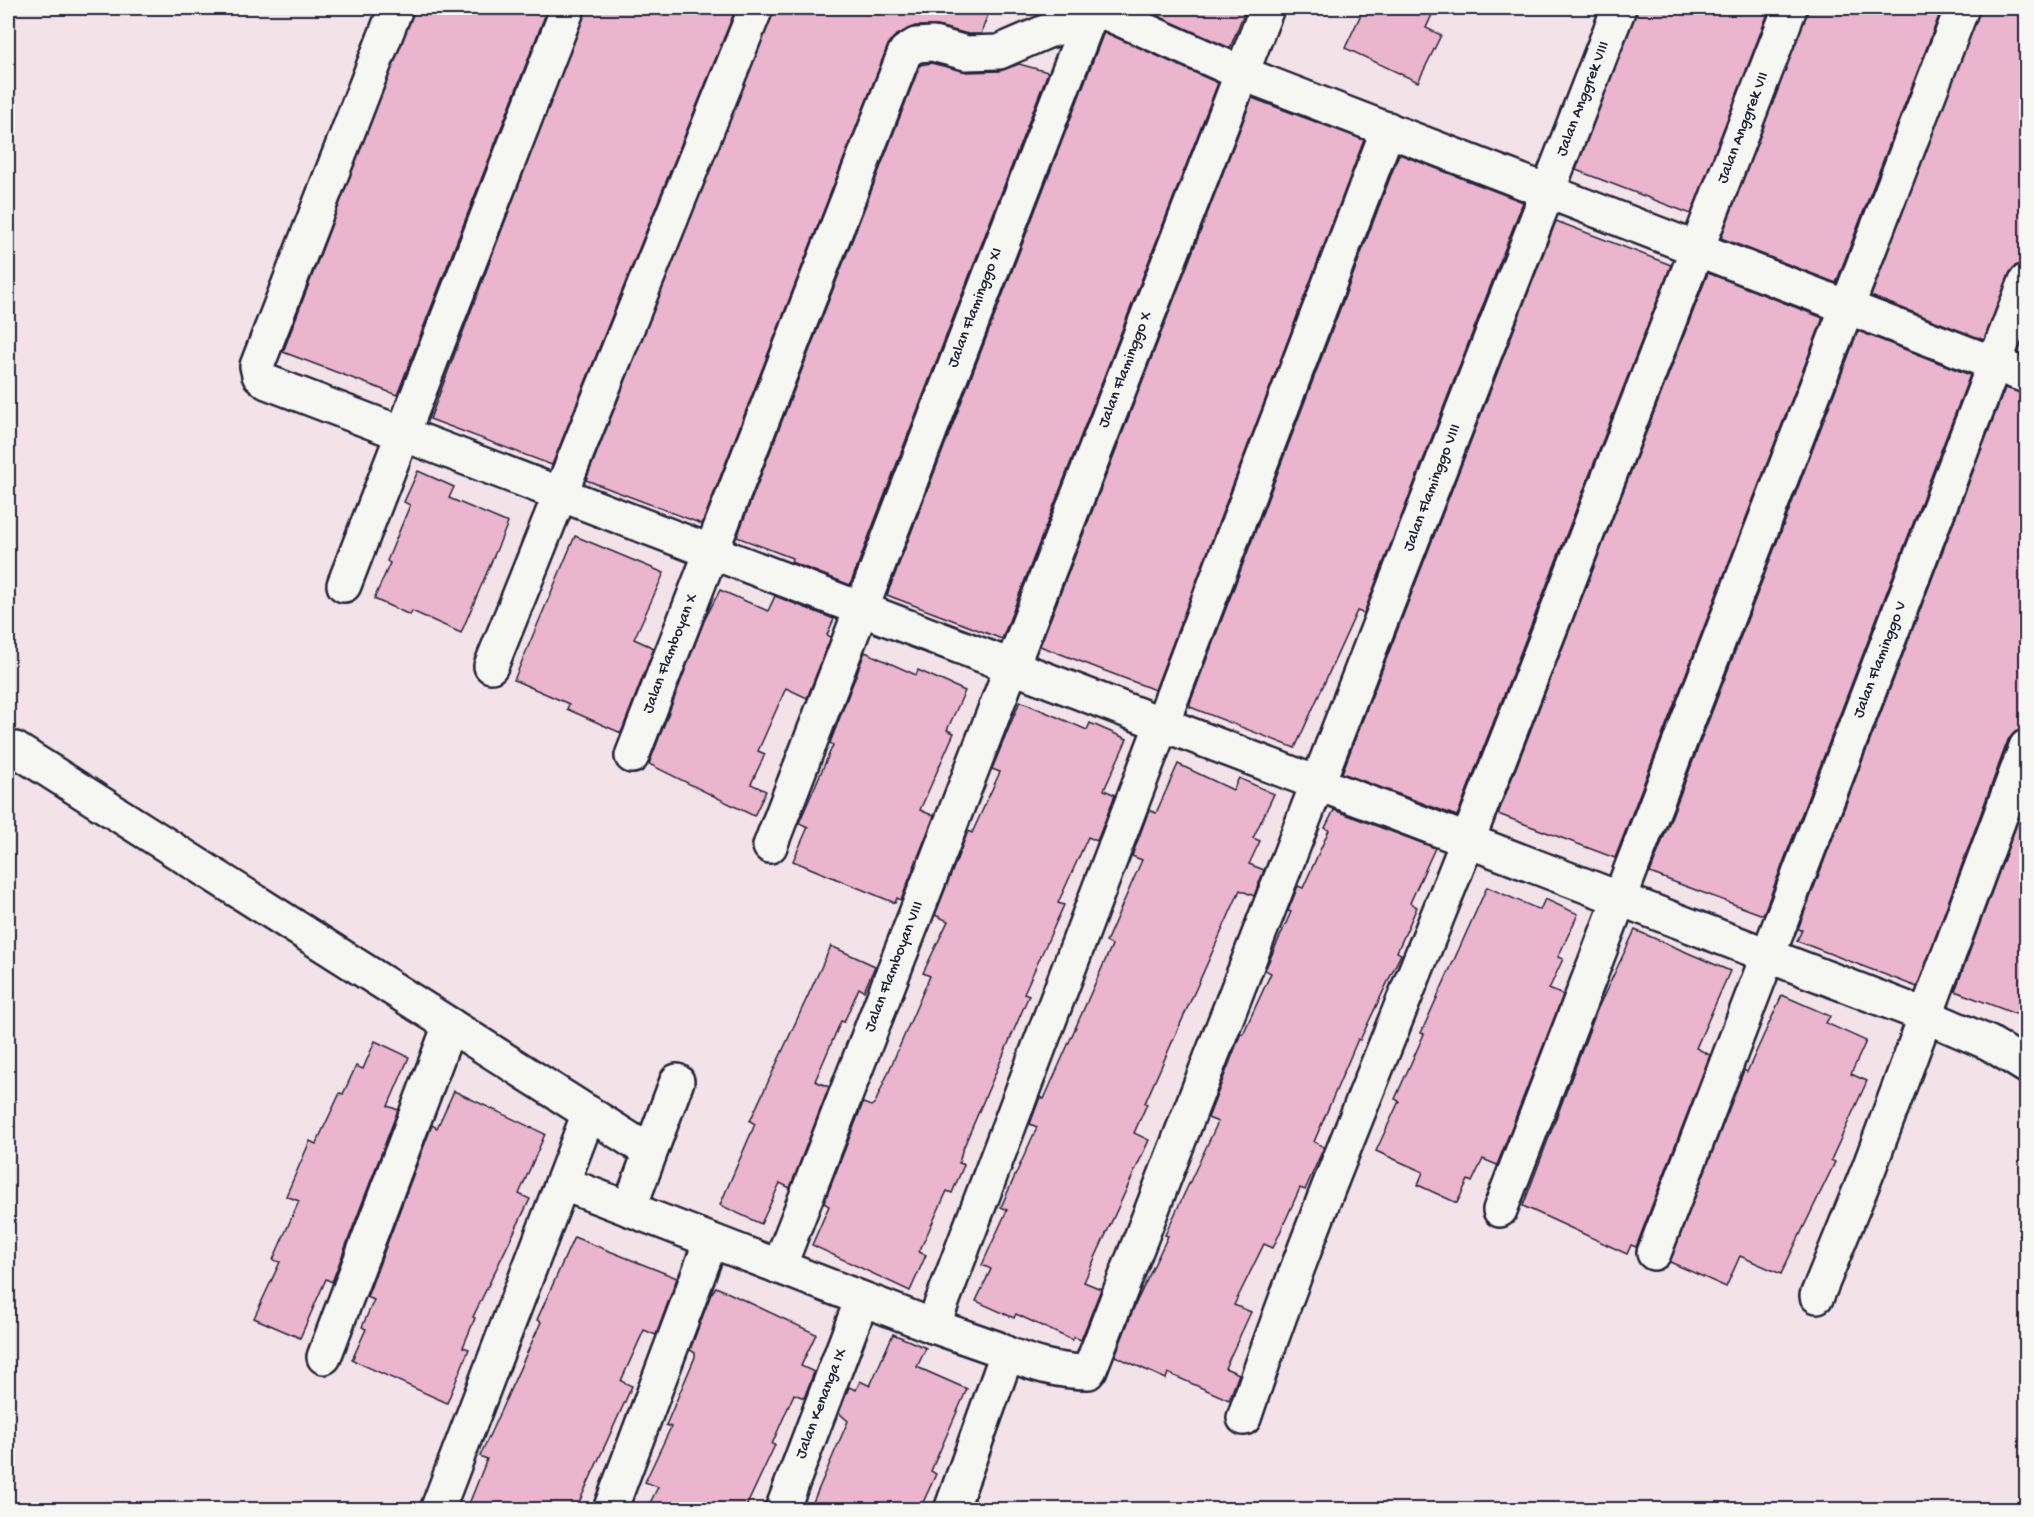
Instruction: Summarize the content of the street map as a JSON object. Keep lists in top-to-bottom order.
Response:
{
  "streets": {
    "street": [
      "Jalan Anggrek VIII",
      "Jalan Anggrek VII",
      "Jalan Flaminggo XI",
      "Jalan Flaminggo X",
      "Jalan Flaminggo VIII",
      "Jalan Flamboyan X",
      "Jalan Flaminggo V",
      "Jalan Flamboyan VIII",
      "Jalan Kenanga IX"
    ]
  },
  "crossings": [
    ["Jalan Anggrek VIII", "Jalan Flaminggo VIII"],
    ["Jalan Flaminggo XI", "Jalan Flamboyan X"],
    ["Jalan Flaminggo X", "Jalan Flamboyan VIII"]
  ]
}
